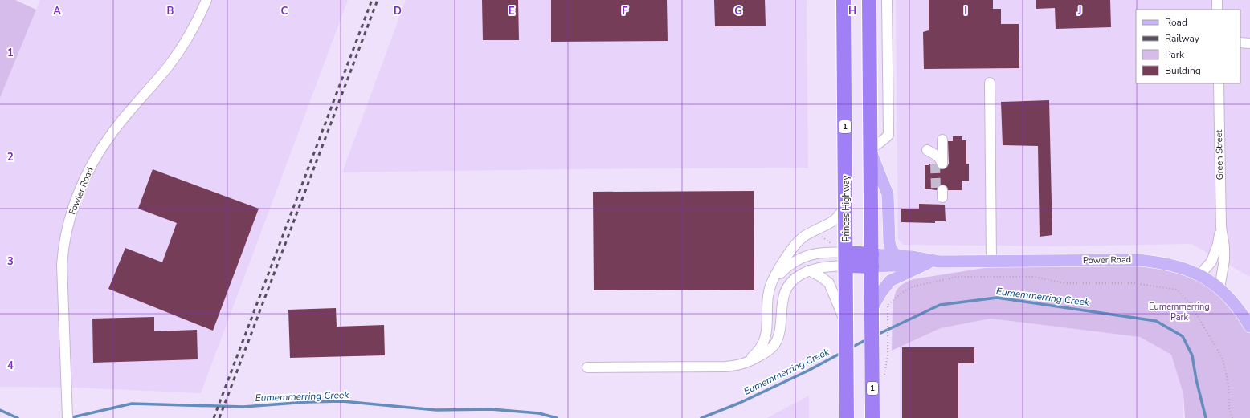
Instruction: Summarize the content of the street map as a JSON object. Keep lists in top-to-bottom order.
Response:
{
  "streets": {
    "highway": ["1", "Princes Highway"],
    "main road": ["Power Road"],
    "street": ["Green Street", "Fowler Road"]
  },
  "crossings": [
    ["1", "Power Road"],
    ["Green Street", "Power Road"]
  ],
  "water": ["Eumemmerring Creek"],
  "parks": ["Eumemmerring Park"],
  "legend": [
    "Road",
    "Railway",
    "Park",
    "Building"
  ],
  "grid": {
    "columns": [
      "A",
      "B",
      "C",
      "D",
      "E",
      "F",
      "G",
      "H",
      "I",
      "J"
    ],
    "rows": [
      "1",
      "2",
      "3",
      "4"
    ]
  }
}
